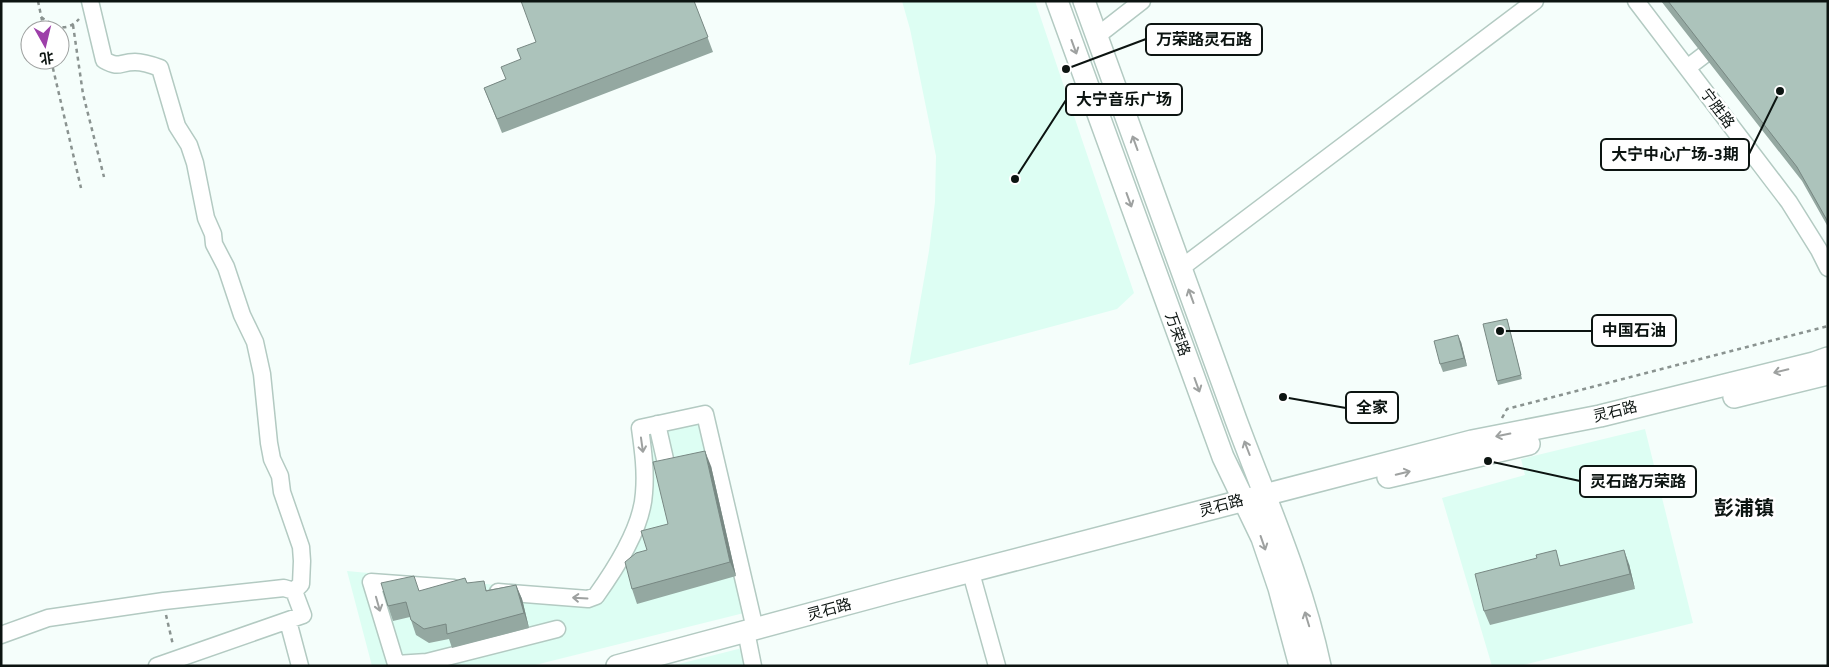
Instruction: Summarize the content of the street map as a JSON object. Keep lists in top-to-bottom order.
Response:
{
  "streets": {
    "main road": ["万荣路", "灵石路"],
    "street": ["宁胜路"]
  },
  "crossings": [
    ["万荣路", "灵石路"]
  ],
  "districts": ["彭浦镇"],
  "places": [
    "万荣路灵石路",
    "大宁中心广场-3期",
    "大宁音乐广场",
    "中国石油",
    "全家",
    "灵石路万荣路"
  ],
  "north": "bottom"
}
